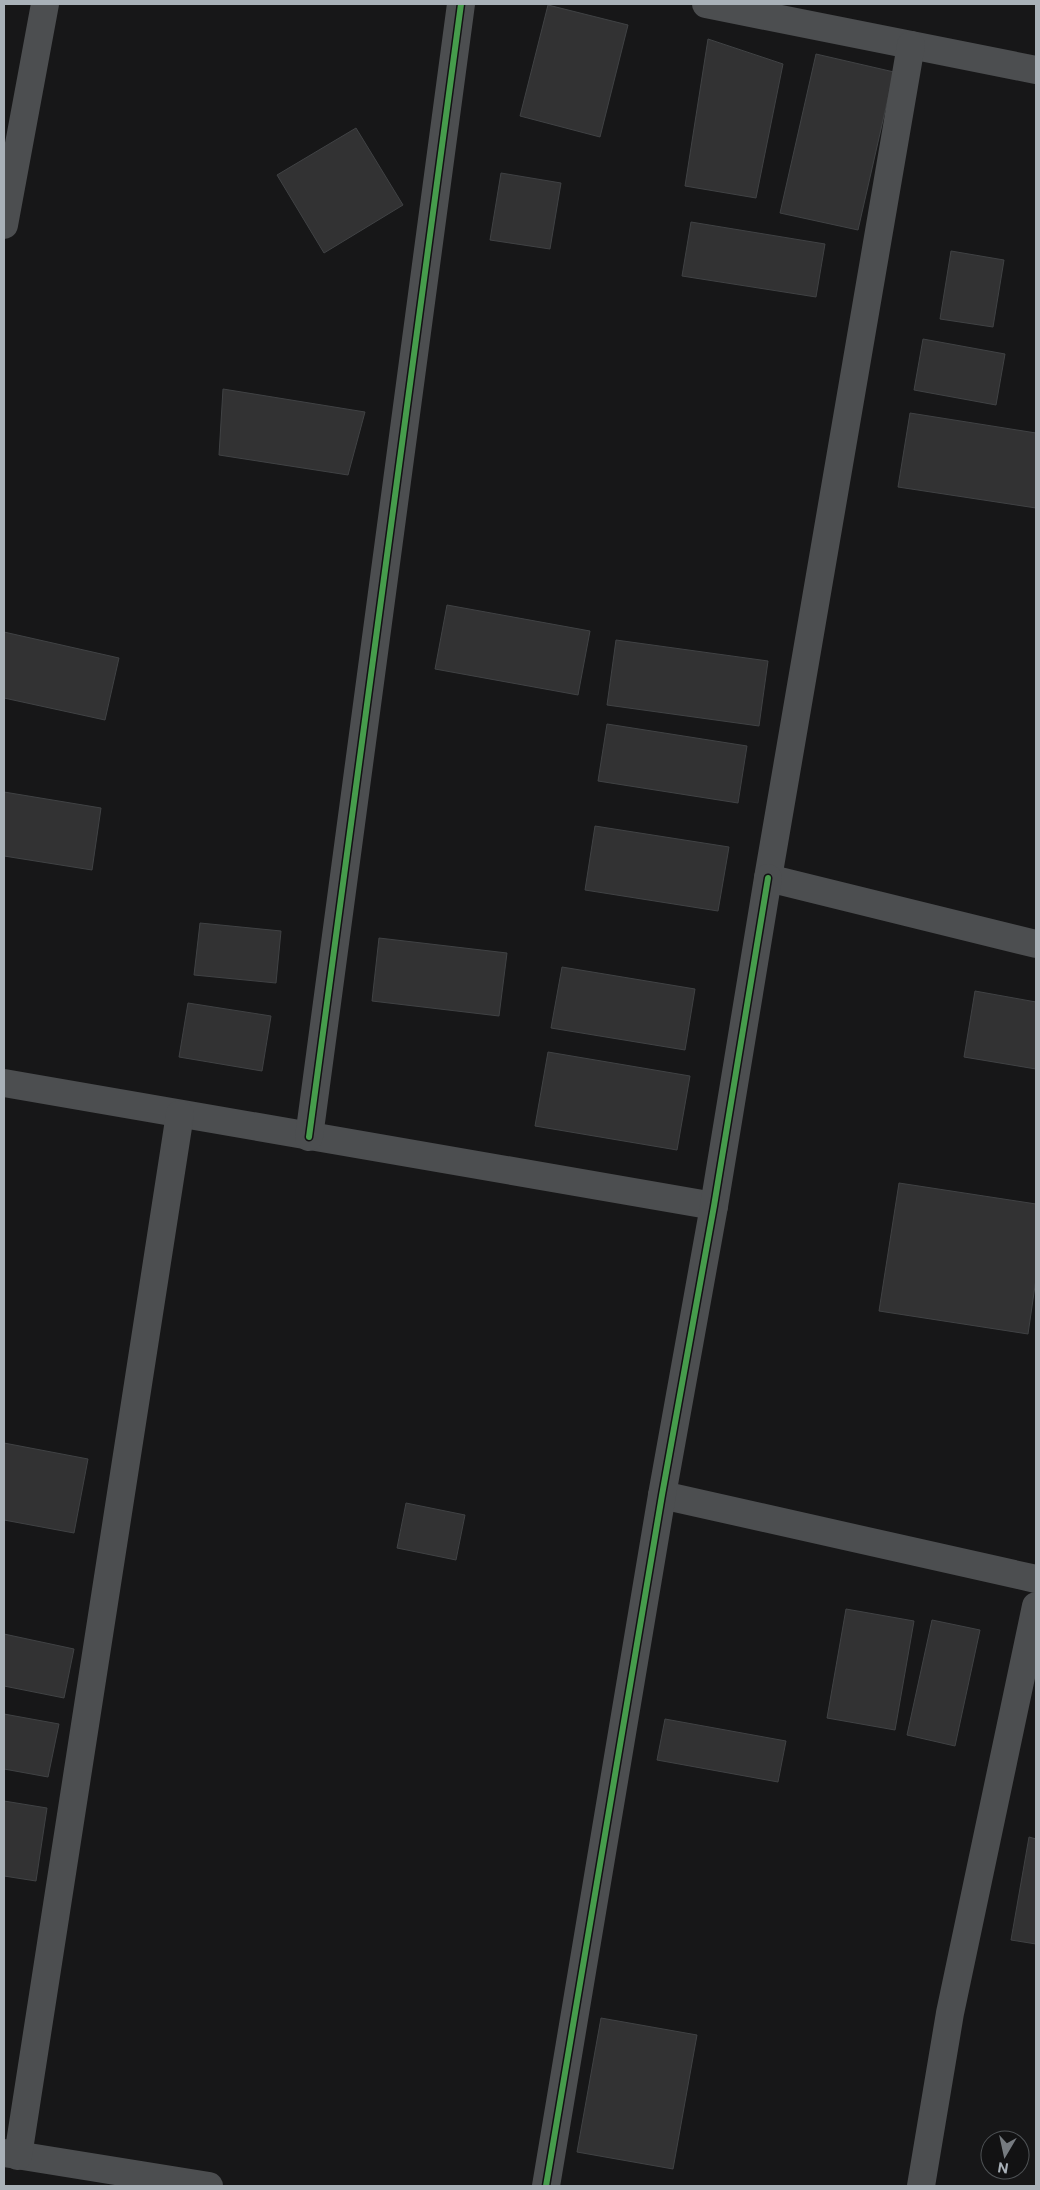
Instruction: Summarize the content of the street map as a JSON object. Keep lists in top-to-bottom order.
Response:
{
  "north": "bottom"
}
